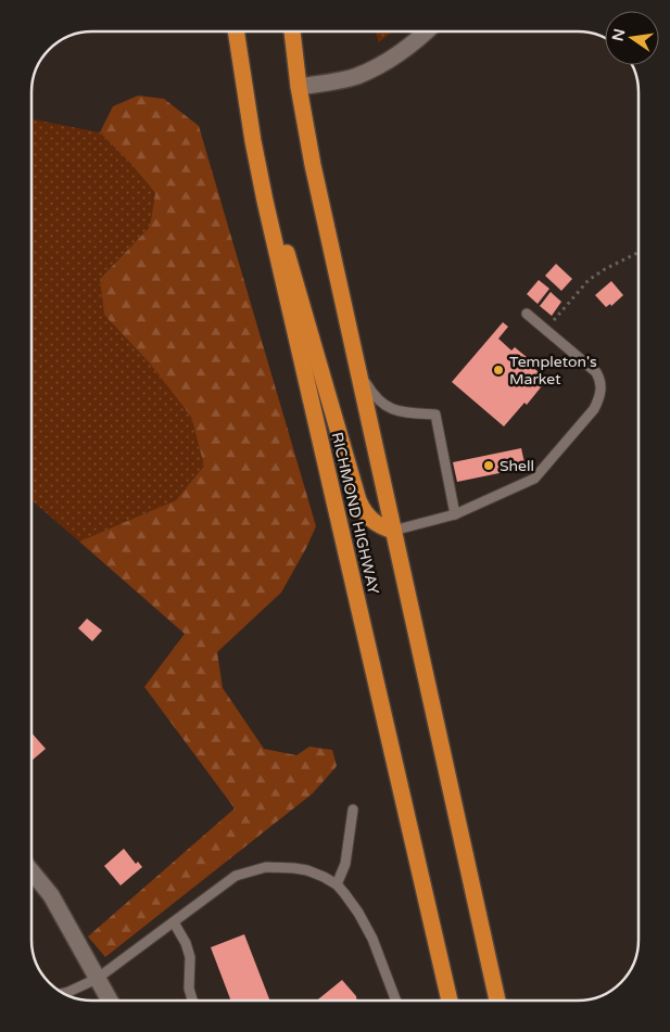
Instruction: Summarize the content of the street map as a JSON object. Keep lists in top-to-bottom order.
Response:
{
  "streets": {
    "highway": ["RICHMOND HIGHWAY"]
  },
  "places": ["Templeton's Market", "Shell"],
  "north": "left"
}
